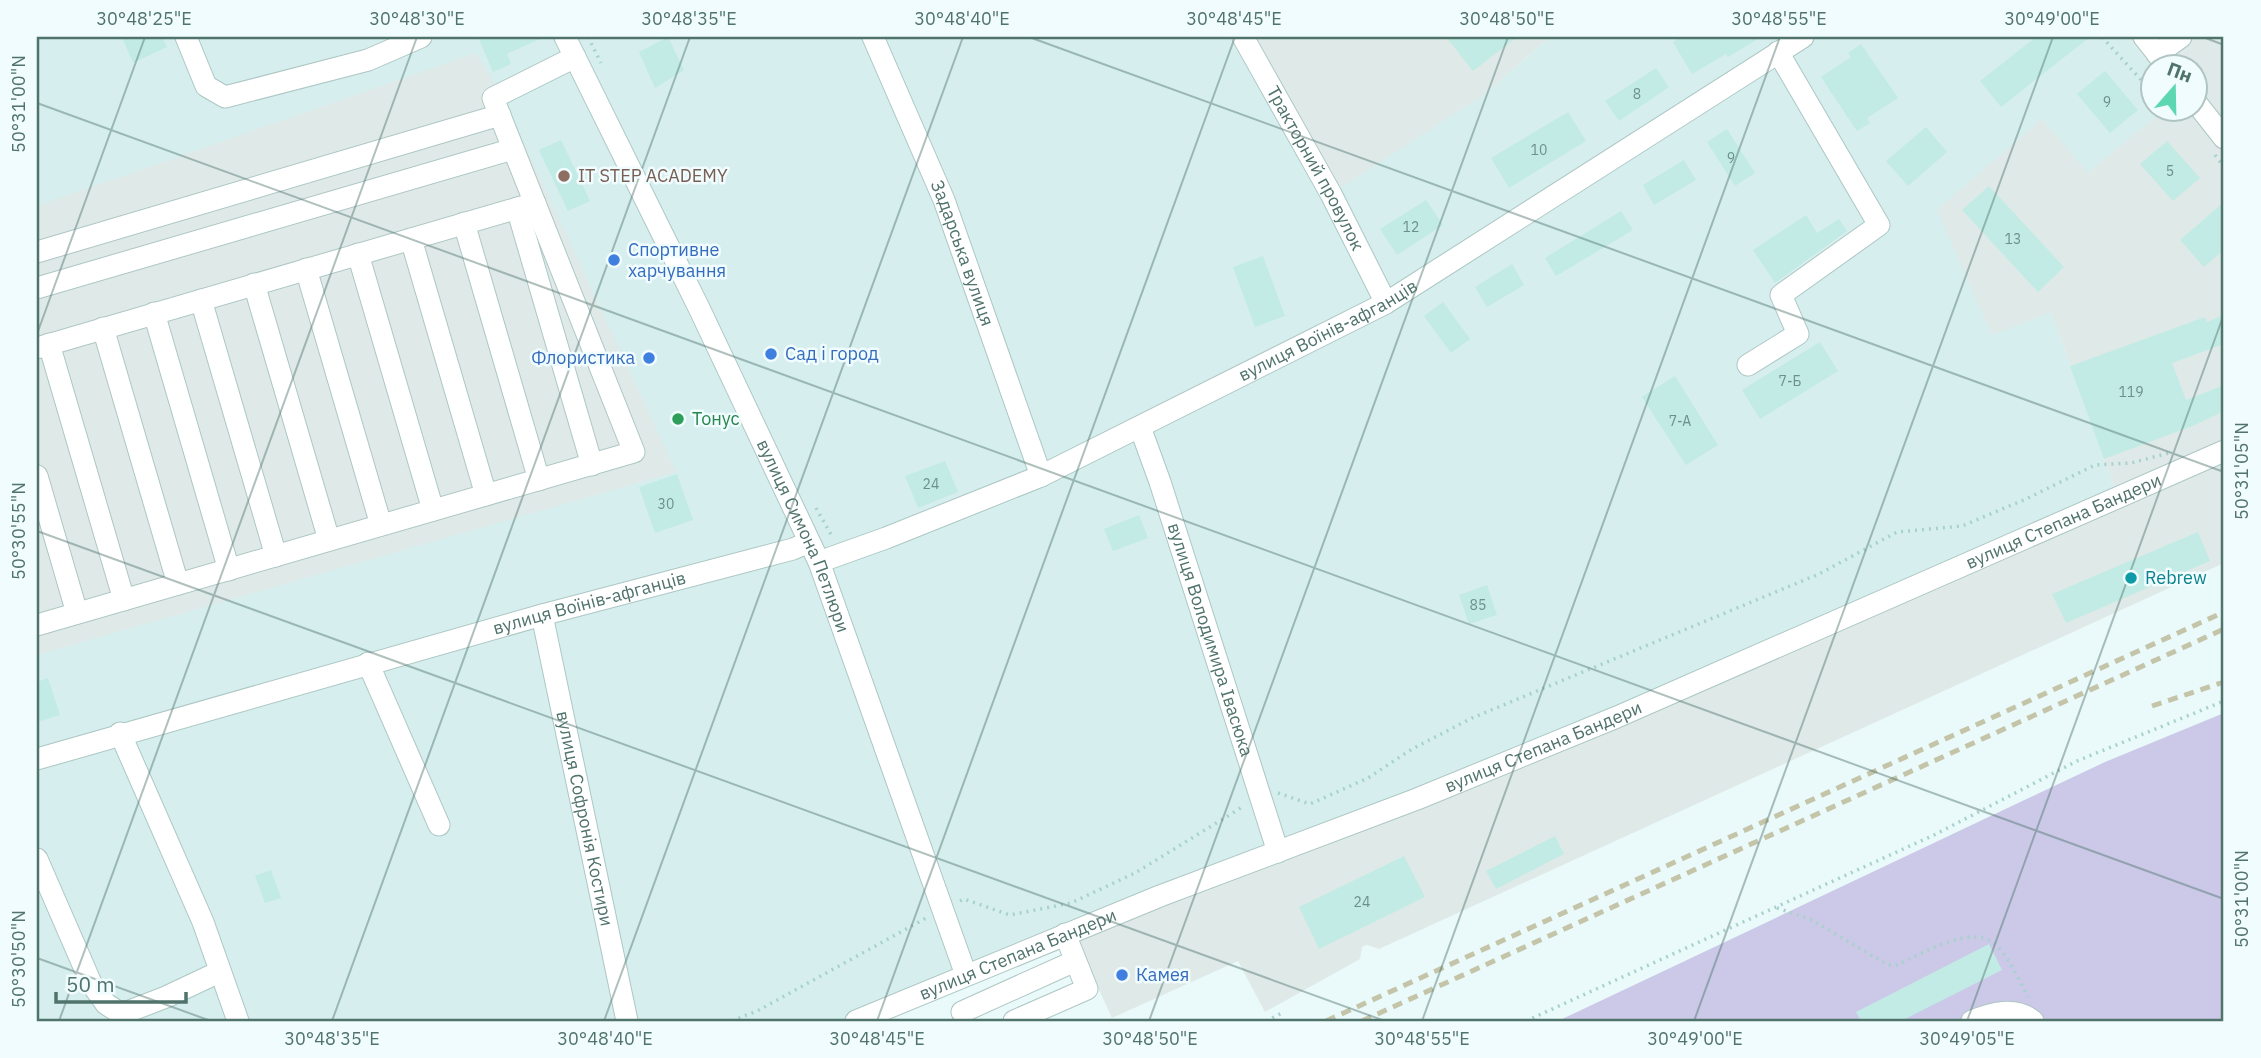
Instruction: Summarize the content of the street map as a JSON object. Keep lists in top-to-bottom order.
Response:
{
  "streets": {
    "street": [
      "Тракторний провулок",
      "Задарська вулиця",
      "вулиця Воїнів-афганців",
      "вулиця Степана Бандери",
      "вулиця Симона Петлюри",
      "вулиця Володимира Івасюка",
      "вулиця Софронія Костири"
    ]
  },
  "crossings": [
    ["Тракторний провулок", "вулиця Воїнів-афганців"],
    ["Задарська вулиця", "вулиця Воїнів-афганців"],
    ["вулиця Воїнів-афганців", "вулиця Симона Петлюри"],
    ["вулиця Воїнів-афганців", "вулиця Володимира Івасюка"],
    ["вулиця Воїнів-афганців", "вулиця Софронія Костири"],
    ["вулиця Степана Бандери", "вулиця Симона Петлюри"],
    ["вулиця Степана Бандери", "вулиця Володимира Івасюка"]
  ],
  "places": [
    "IT STEP ACADEMY",
    "Спортивне харчування",
    "Сад і город",
    "Флористика",
    "Тонус",
    "Rebrew",
    "Камея"
  ],
  "house_numbers": [
    "8",
    "9",
    "10",
    "9",
    "5",
    "12",
    "13",
    "7-Б",
    "119",
    "7-А",
    "24",
    "30",
    "85",
    "24"
  ],
  "scale_bar": "50 m",
  "north": "top",
  "coordinates": [
    "30°48'25\"E",
    "30°48'30\"E",
    "30°48'35\"E",
    "30°48'40\"E",
    "30°48'45\"E",
    "30°48'50\"E",
    "30°48'55\"E",
    "30°49'00\"E",
    "50°31'00\"N",
    "50°31'05\"N",
    "50°30'55\"N",
    "50°30'50\"N",
    "30°49'05\"E"
  ]
}
